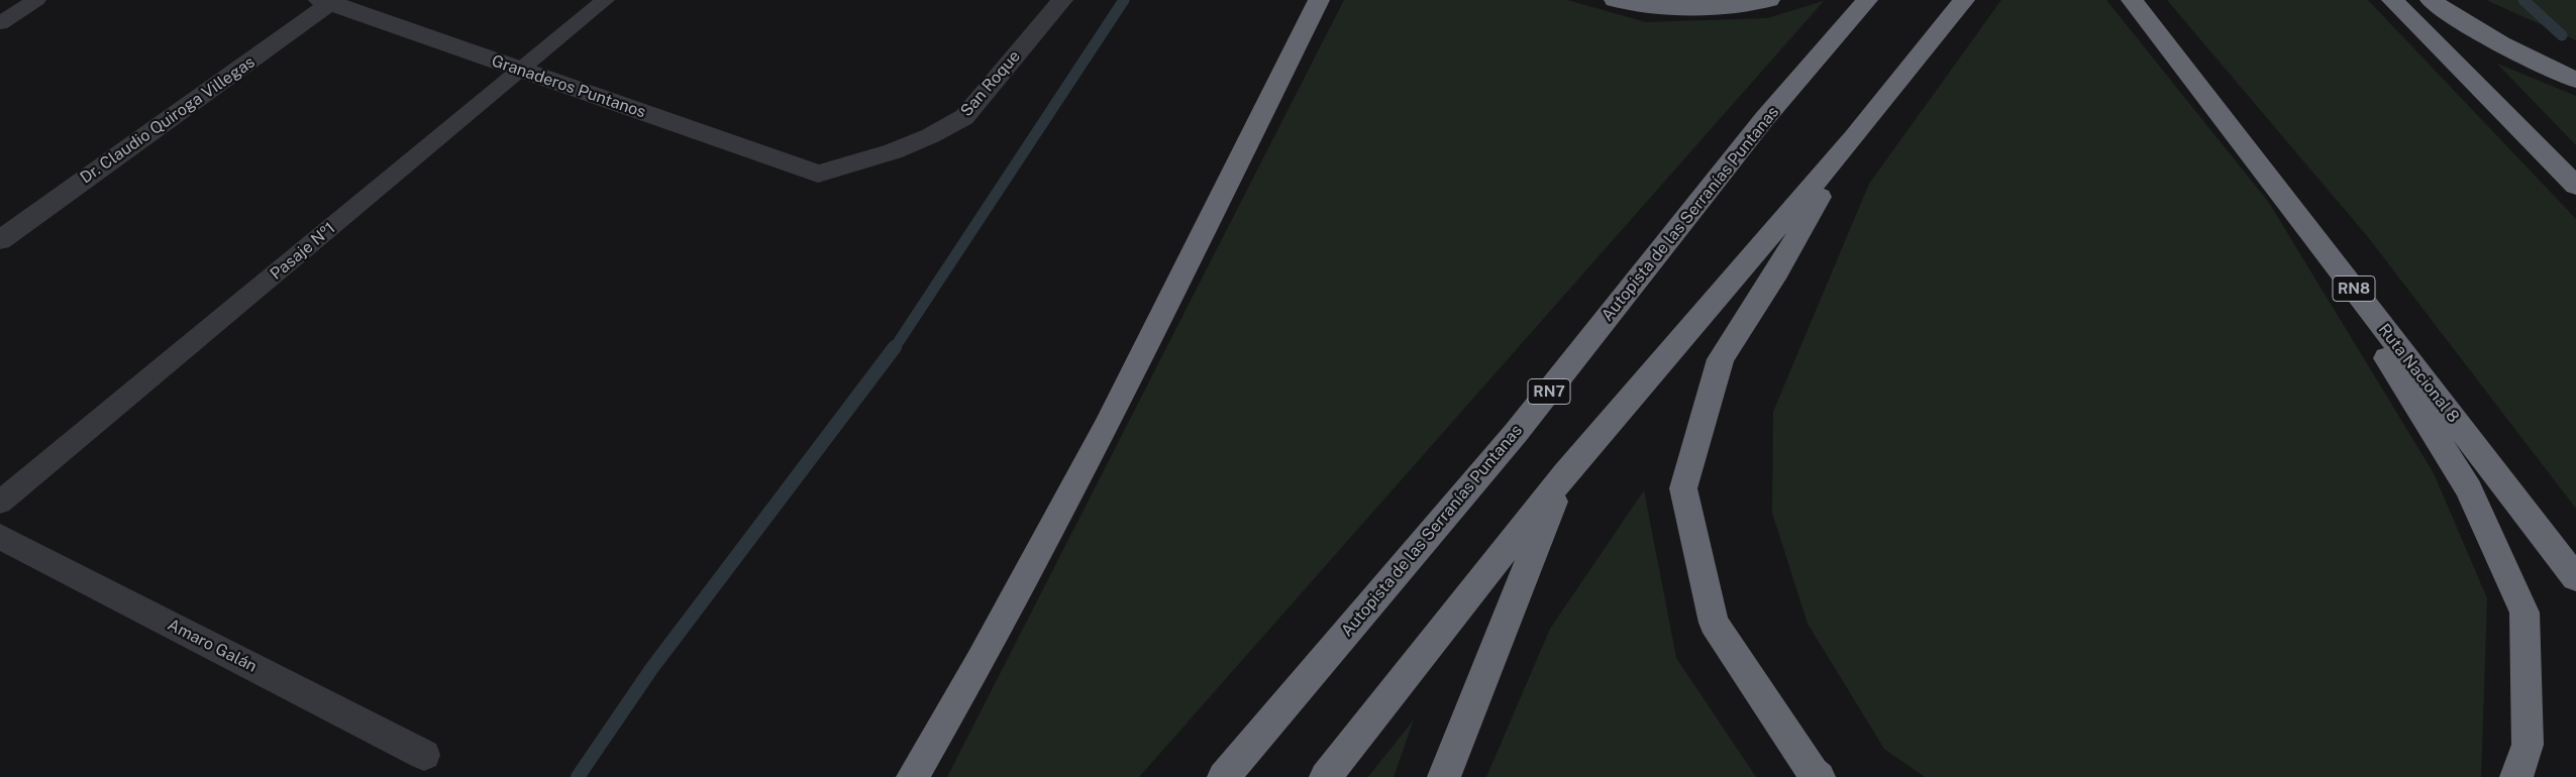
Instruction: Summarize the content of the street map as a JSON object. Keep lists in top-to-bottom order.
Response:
{
  "streets": {
    "highway": [
      "Autopista de las Serranías Puntanas",
      "RN8",
      "Ruta Nacional 8",
      "RN7"
    ],
    "street": [
      "San Roque",
      "Granaderos Puntanos",
      "Dr. Claudio Quiroga Villegas",
      "Amaro Galán"
    ],
    "lane": ["Pasaje Nº1"]
  },
  "crossings": [
    ["San Roque", "Granaderos Puntanos"],
    ["Granaderos Puntanos", "Dr. Claudio Quiroga Villegas"],
    ["Granaderos Puntanos", "Pasaje Nº1"]
  ]
}
